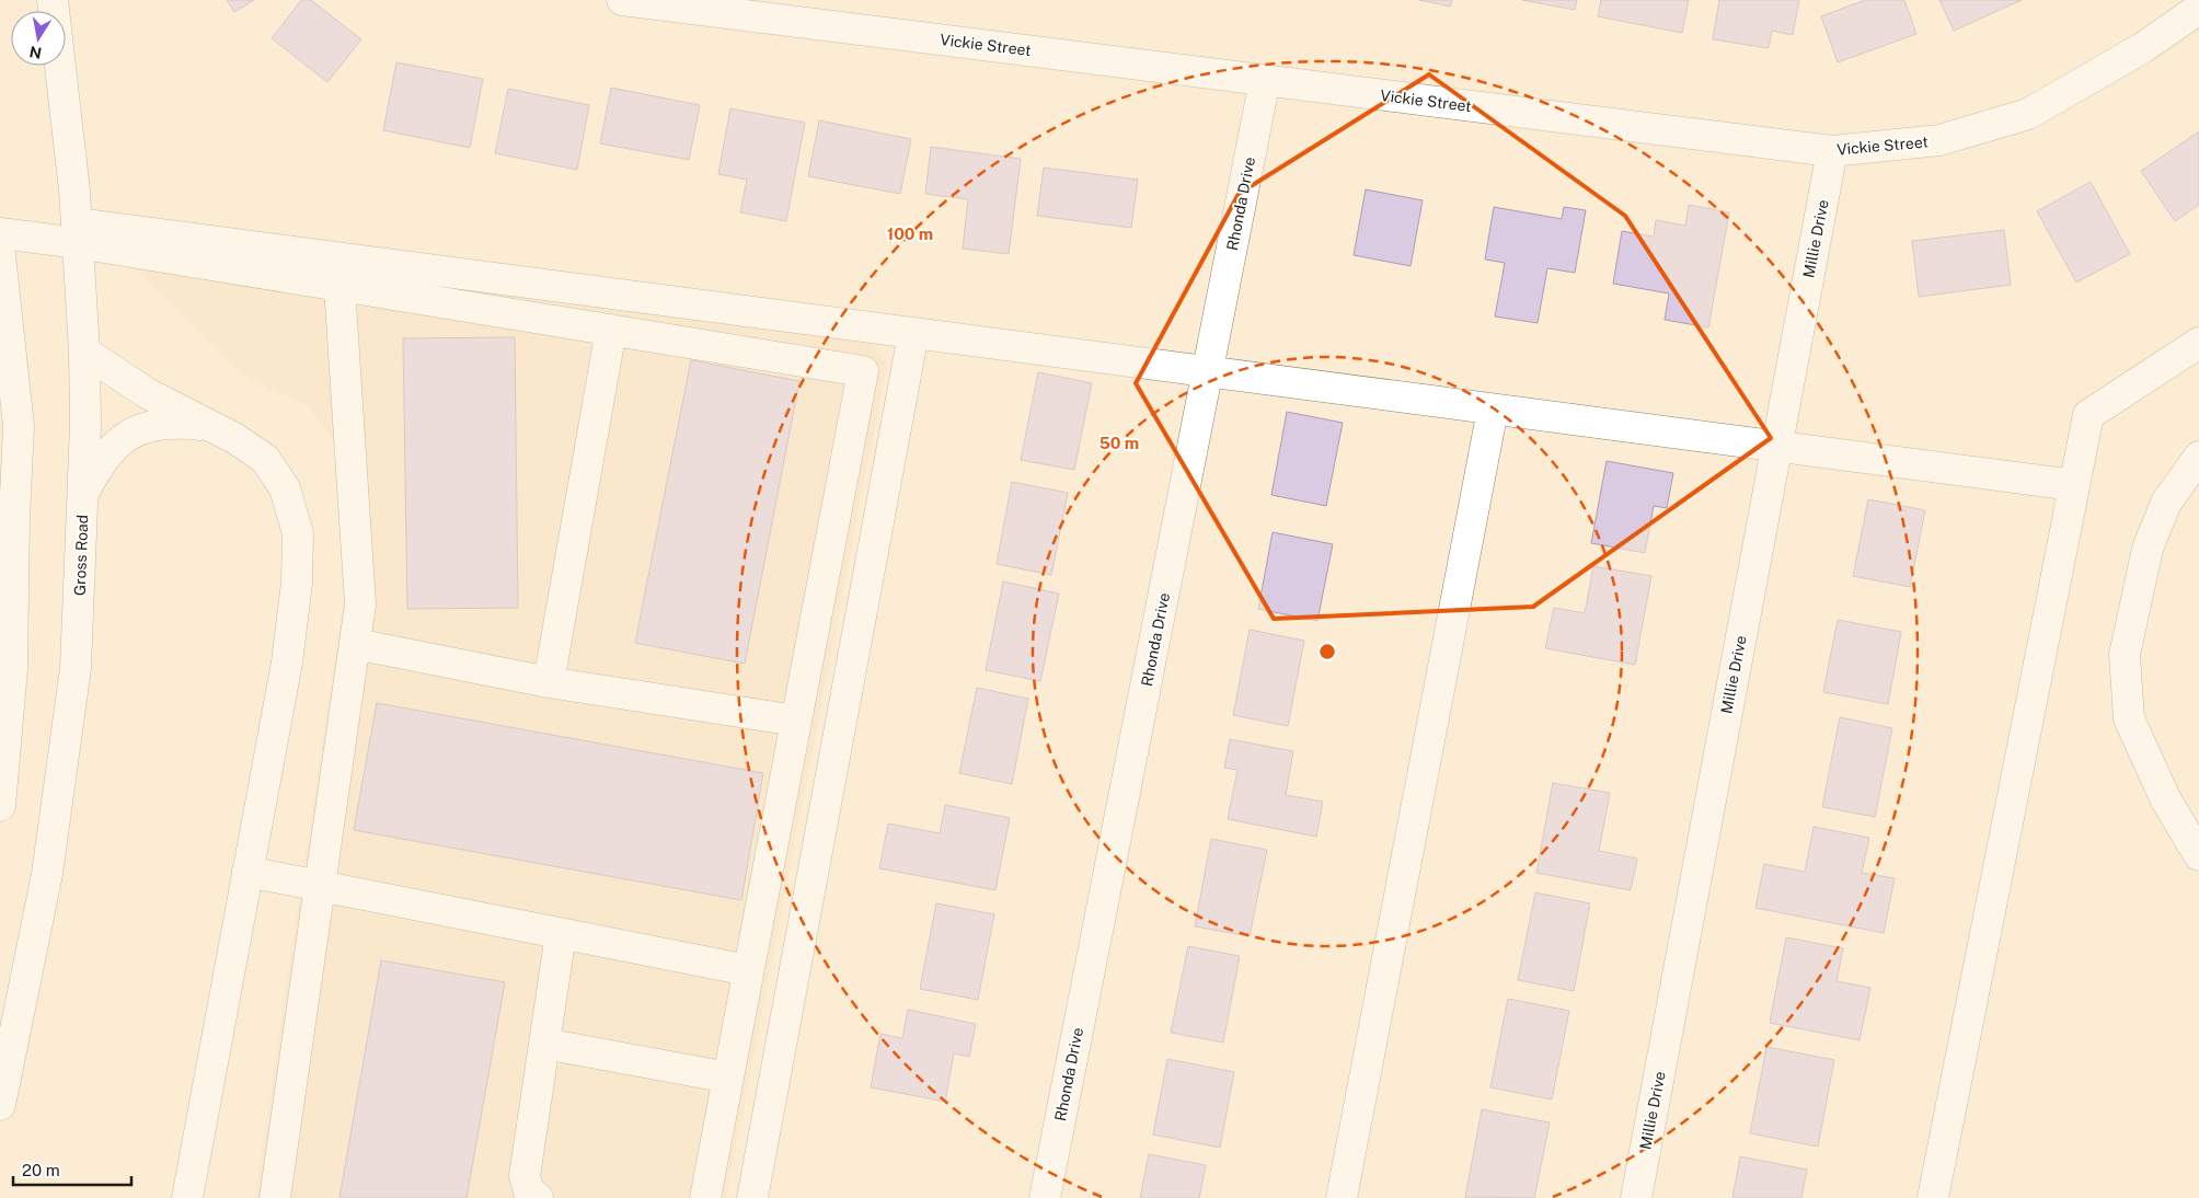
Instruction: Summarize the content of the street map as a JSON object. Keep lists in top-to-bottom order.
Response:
{
  "streets": {
    "street": [
      "Vickie Street",
      "Rhonda Drive",
      "Millie Drive",
      "Gross Road"
    ]
  },
  "crossings": [
    ["Vickie Street", "Rhonda Drive"],
    ["Vickie Street", "Millie Drive"]
  ],
  "scale_bar": "20 m",
  "north": "bottom",
  "rings": ["100 m", "50 m"]
}
